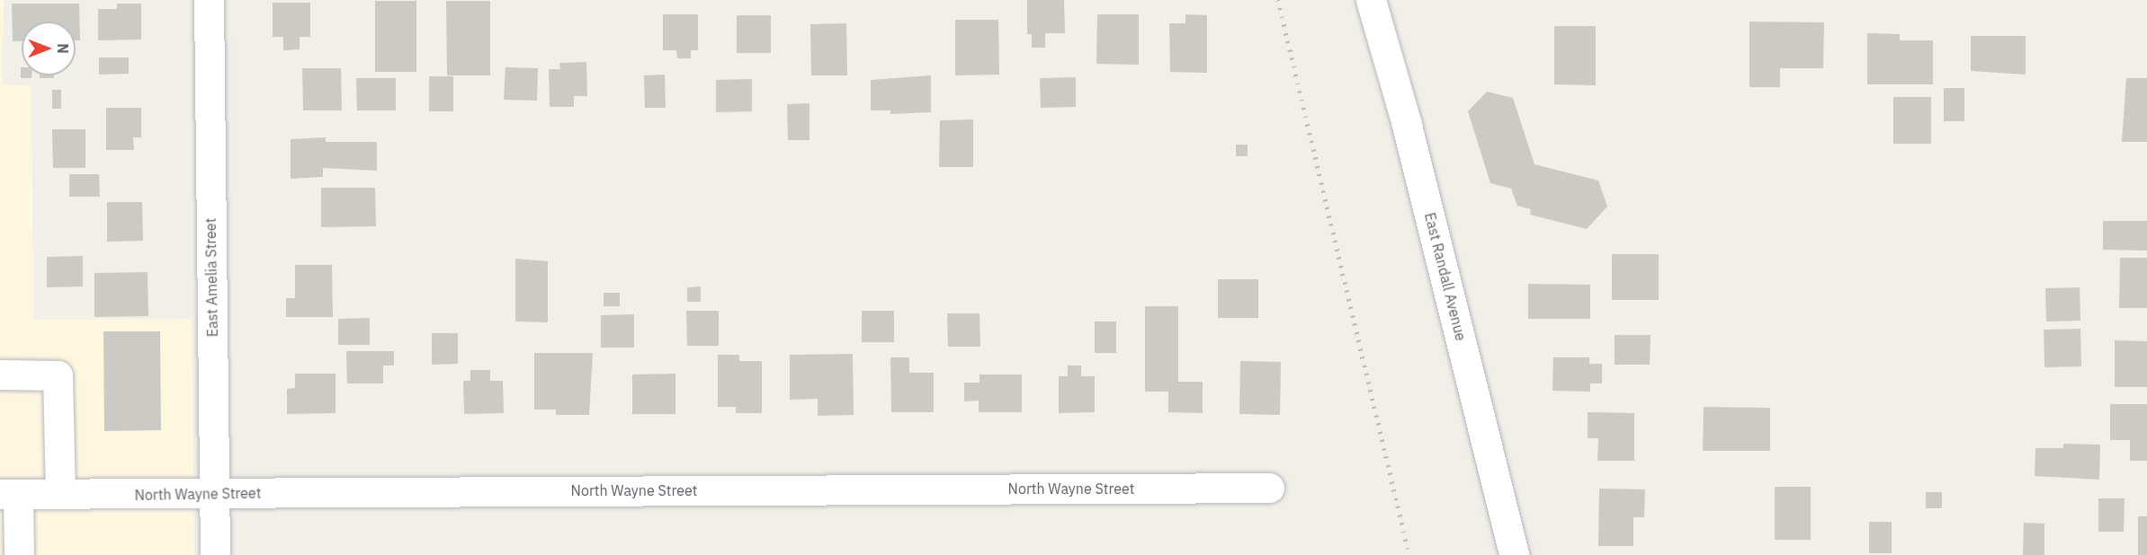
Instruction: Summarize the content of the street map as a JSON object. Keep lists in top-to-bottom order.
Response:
{
  "streets": {
    "street": ["East Randall Avenue", "East Amelia Street", "North Wayne Street"]
  },
  "crossings": [
    ["East Amelia Street", "North Wayne Street"]
  ],
  "north": "right"
}
